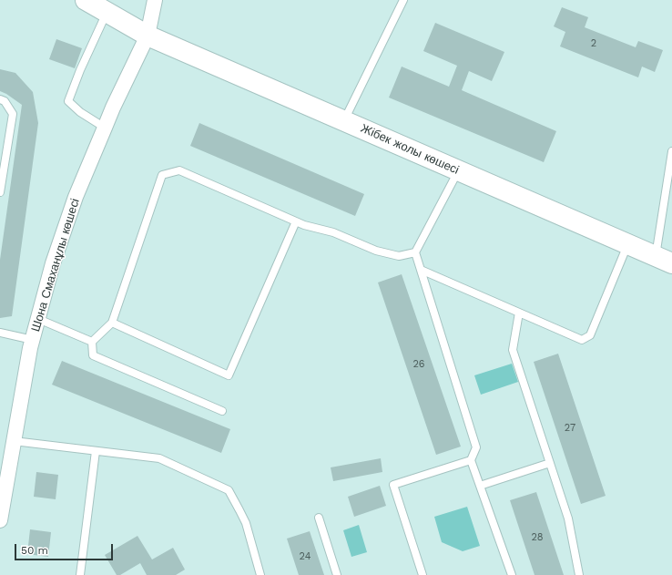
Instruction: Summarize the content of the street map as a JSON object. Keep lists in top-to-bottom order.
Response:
{
  "streets": {
    "main road": ["Жібек жолы көшесі"],
    "street": ["Шона Смаханұлы көшесі"]
  },
  "crossings": [
    ["Жібек жолы көшесі", "Шона Смаханұлы көшесі"]
  ],
  "house_numbers": [
    "2",
    "26",
    "27",
    "28",
    "24"
  ],
  "scale_bar": "50 m"
}
